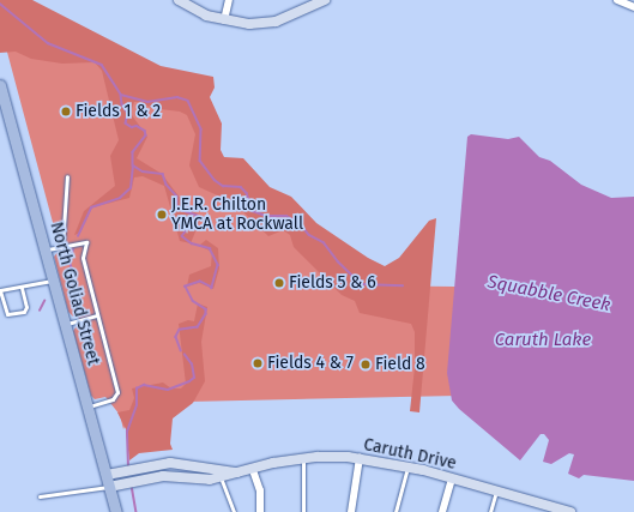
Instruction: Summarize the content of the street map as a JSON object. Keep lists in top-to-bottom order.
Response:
{
  "streets": {
    "main road": ["North Goliad Street"],
    "street": ["Caruth Drive"]
  },
  "crossings": [
    ["North Goliad Street", "Caruth Drive"]
  ],
  "water": ["Squabble Creek", "Caruth Lake"],
  "places": [
    "Fields 1 & 2",
    "J.E.R. Chilton YMCA at Rockwall",
    "Fields 5 & 6",
    "Fields 4 & 7",
    "Field 8"
  ]
}
